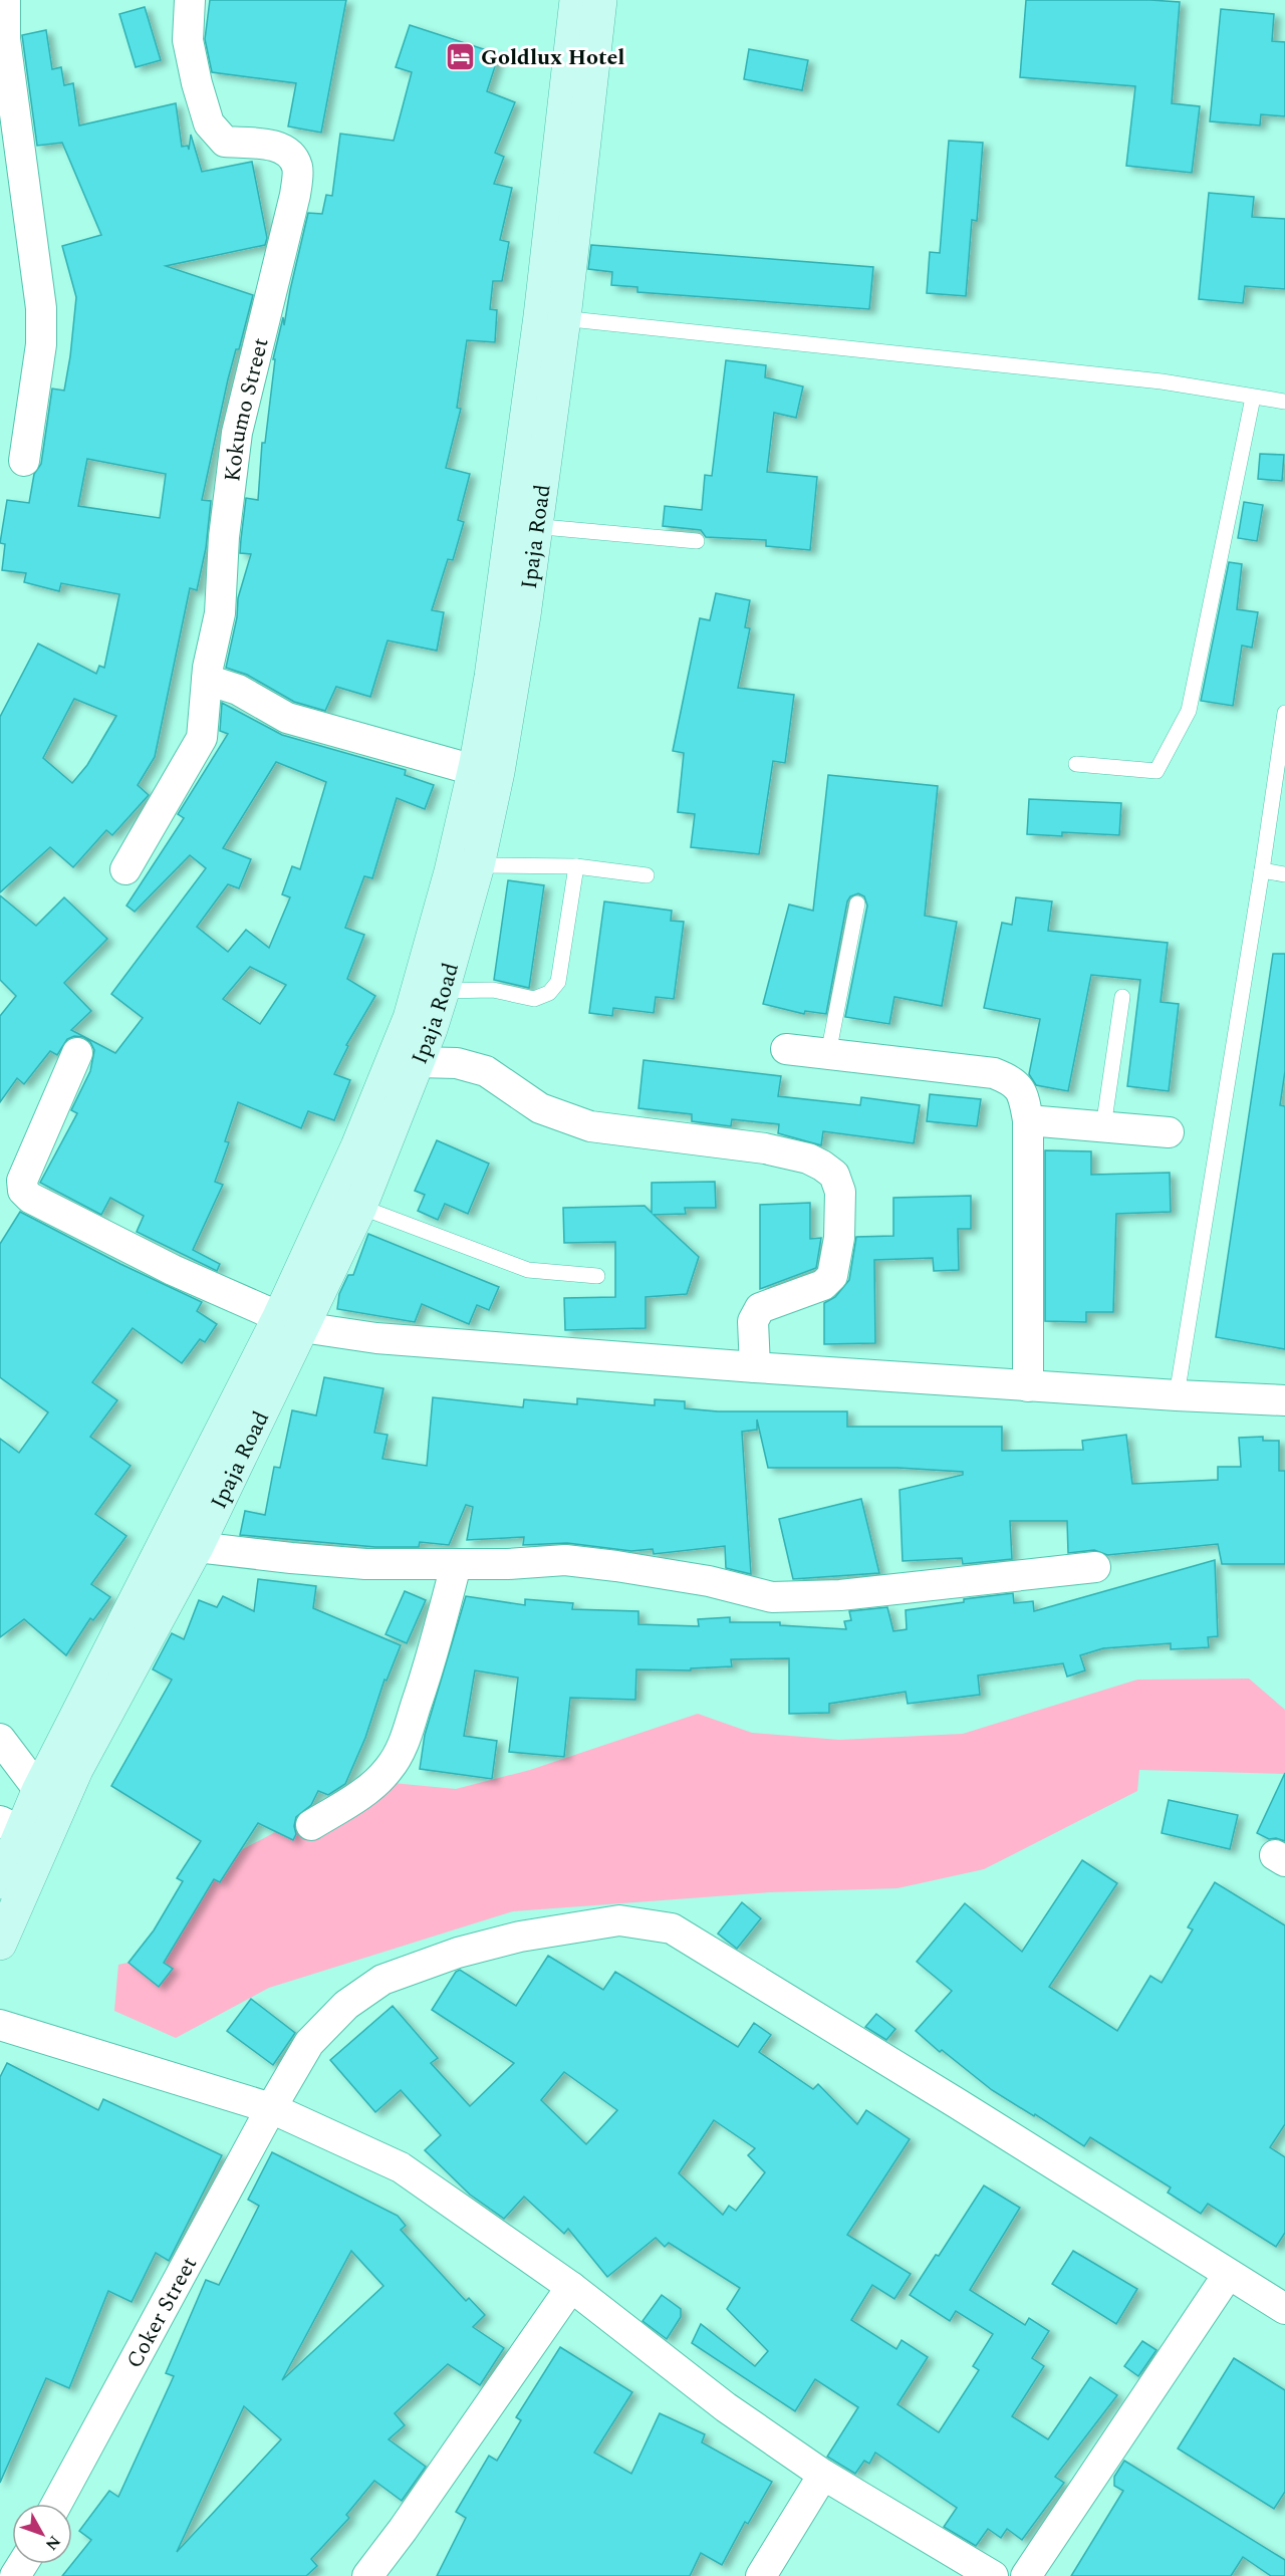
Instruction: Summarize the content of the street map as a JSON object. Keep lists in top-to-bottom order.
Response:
{
  "streets": {
    "main road": ["Ipaja Road"],
    "street": ["Kokumo Street", "Coker Street"]
  },
  "places": {
    "hotel": ["Goldlux Hotel"]
  },
  "north": "bottom right"
}
